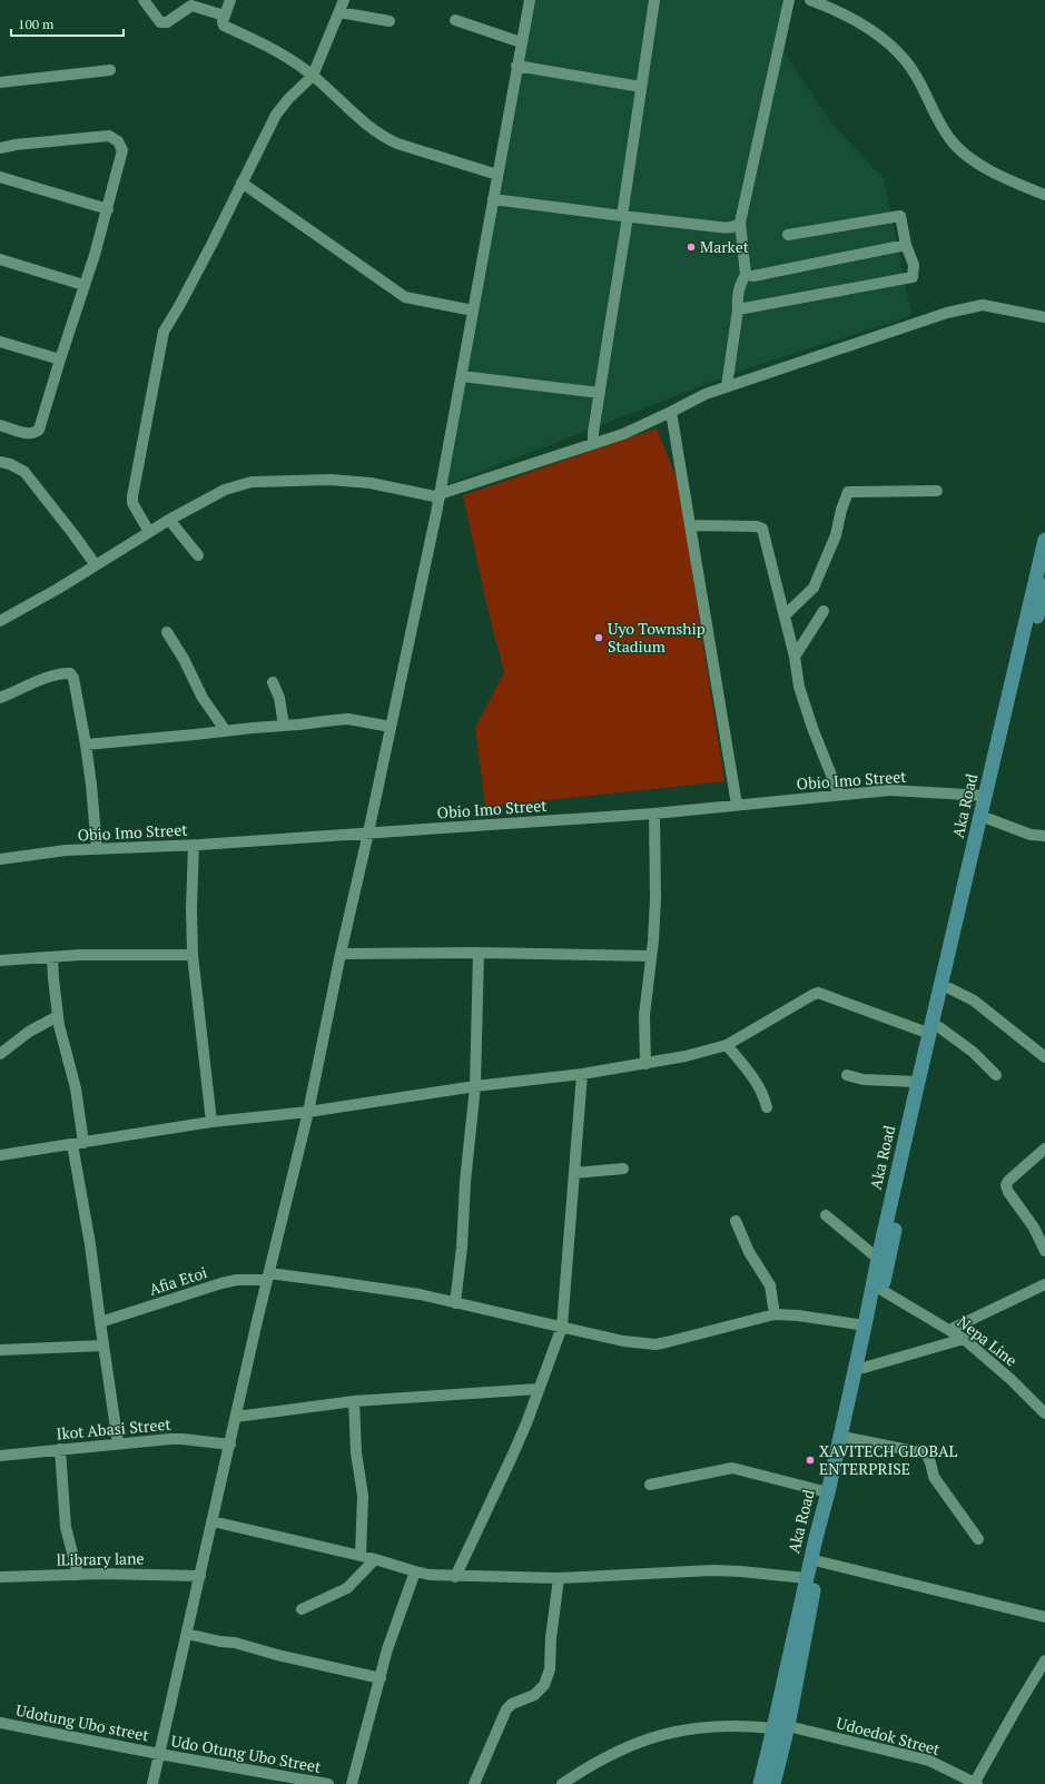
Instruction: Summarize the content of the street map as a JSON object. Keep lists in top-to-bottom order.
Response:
{
  "streets": {
    "main road": ["Aka Road"],
    "street": [
      "Obio Imo Street",
      "Afia Etoi",
      "Nepa Line",
      "Ikot Abasi Street",
      "lLibrary lane",
      "Udotung Ubo street",
      "Udoedok Street",
      "Udo Otung Ubo Street"
    ]
  },
  "crossings": [
    ["Obio Imo Street", "Aka Road"],
    ["Aka Road", "Afia Etoi"],
    ["Aka Road", "Nepa Line"],
    ["Aka Road", "Udoedok Street"],
    ["Udotung Ubo street", "Udo Otung Ubo Street"]
  ],
  "places": ["Market", "Uyo Township Stadium", "XAVITECH GLOBAL ENTERPRISE"],
  "scale_bar": "100 m"
}
